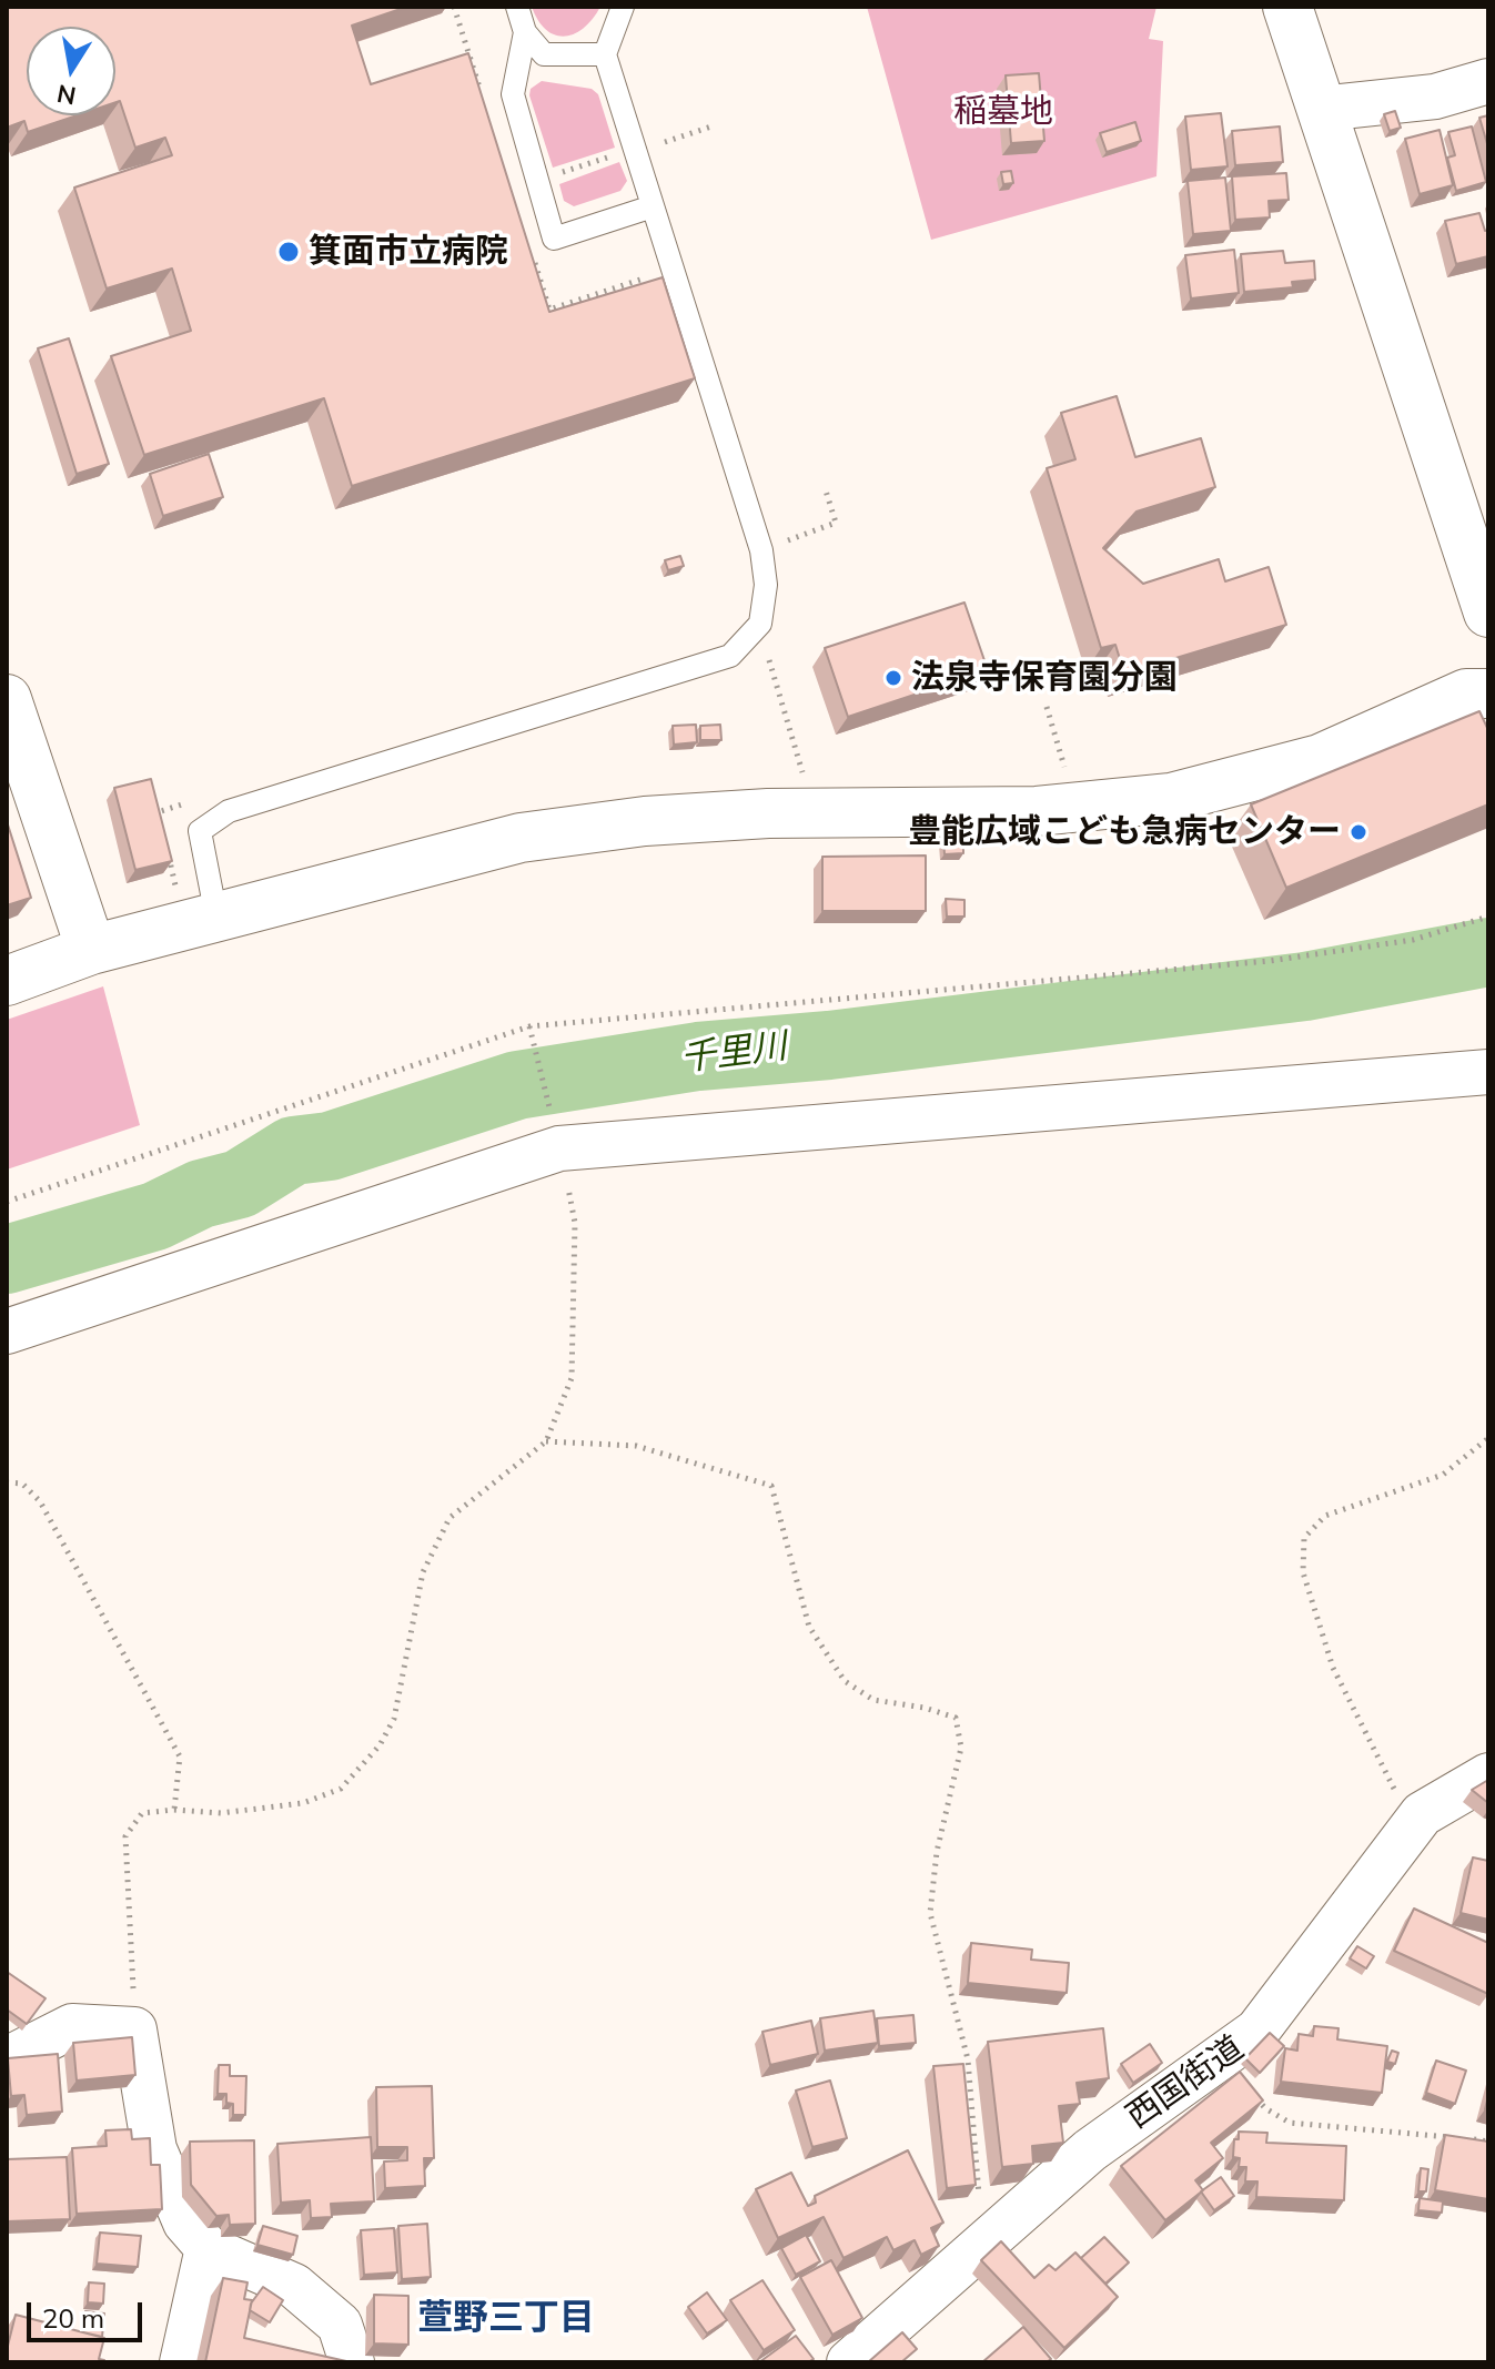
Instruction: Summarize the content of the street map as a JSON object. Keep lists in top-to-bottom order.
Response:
{
  "streets": {
    "street": ["西国街道"]
  },
  "districts": ["萱野三丁目"],
  "water": ["千里川"],
  "parks": ["稲墓地"],
  "places": ["箕面市立病院", "法泉寺保育園分園", "豊能広域こども急病センター"],
  "scale_bar": "20 m",
  "north": "bottom"
}
